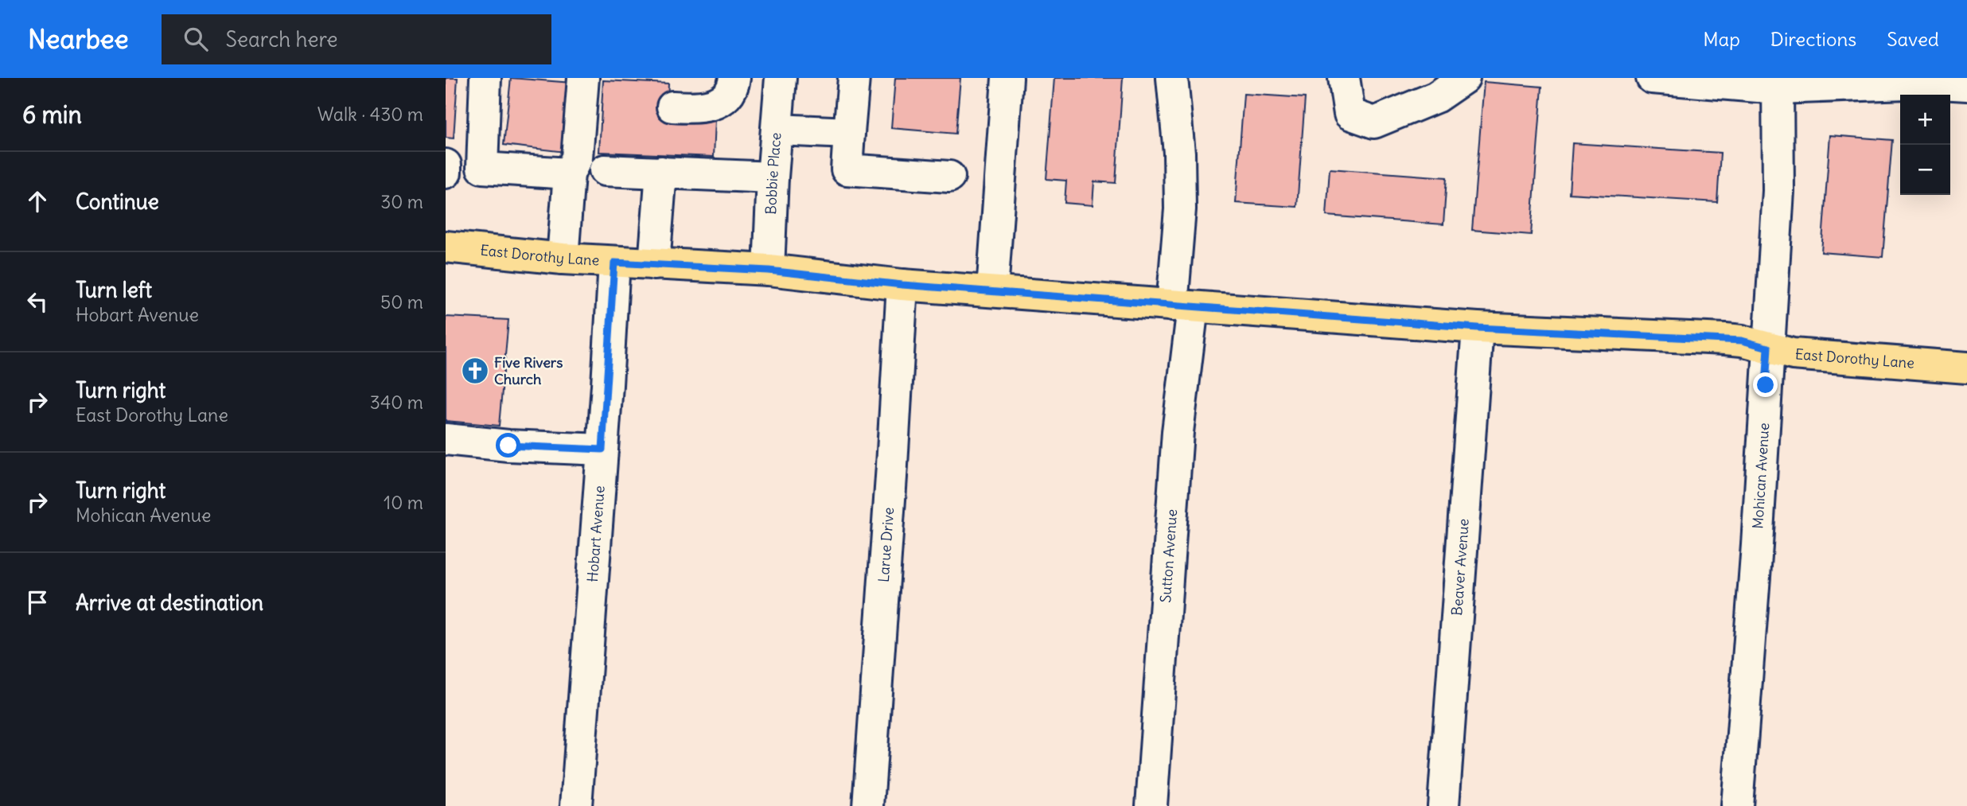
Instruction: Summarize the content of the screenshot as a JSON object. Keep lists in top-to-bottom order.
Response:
{
  "streets": {
    "main road": ["East Dorothy Lane"],
    "street": [
      "Bobbie Place",
      "Mohican Avenue",
      "Hobart Avenue",
      "Larue Drive",
      "Sutton Avenue",
      "Beaver Avenue"
    ]
  },
  "crossings": [
    ["Bobbie Place", "East Dorothy Lane"],
    ["East Dorothy Lane", "Mohican Avenue"],
    ["East Dorothy Lane", "Hobart Avenue"],
    ["East Dorothy Lane", "Larue Drive"],
    ["East Dorothy Lane", "Sutton Avenue"],
    ["East Dorothy Lane", "Beaver Avenue"]
  ],
  "places": {
    "church": ["Five Rivers Church"]
  },
  "page": {
    "header": "Nearbee",
    "search": "Search here",
    "nav": ["Map", "Directions", "Saved"],
    "heading": ["6 min", "Walk · 430 m"],
    "map_buttons": ["+", "−"],
    "list": [
      ["Continue", "30 m"],
      ["Turn left", "Hobart Avenue", "50 m"],
      ["Turn right", "East Dorothy Lane", "340 m"],
      ["Turn right", "Mohican Avenue", "10 m"],
      "Arrive at destination"
    ]
  }
}
